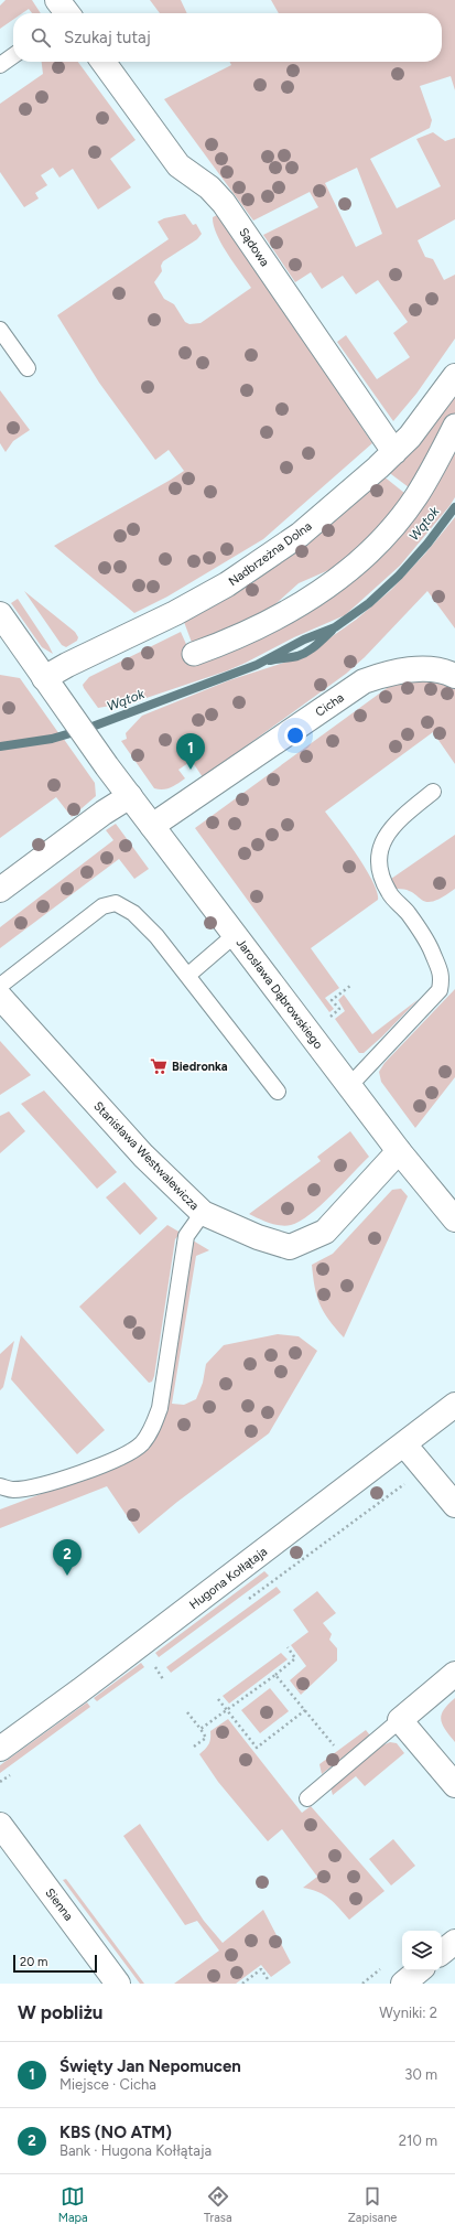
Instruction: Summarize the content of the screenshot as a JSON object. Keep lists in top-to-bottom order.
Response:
{
  "streets": {
    "street": [
      "Sądowa",
      "Nadbrzeżna Dolna",
      "Cicha",
      "Jarosława Dąbrowskiego",
      "Stanisława Westwalewicza",
      "Hugona Kołłątaja",
      "Sienna"
    ]
  },
  "crossings": [
    ["Sądowa", "Nadbrzeżna Dolna"],
    ["Nadbrzeżna Dolna", "Jarosława Dąbrowskiego"],
    ["Cicha", "Jarosława Dąbrowskiego"],
    ["Jarosława Dąbrowskiego", "Stanisława Westwalewicza"]
  ],
  "water": ["Wątok"],
  "places": {
    "supermarket": ["Biedronka"]
  },
  "scale_bar": "20 m",
  "page": {
    "search": "Szukaj tutaj",
    "pins": ["1", "2"],
    "scale": "20 m",
    "heading": ["W pobliżu", "Wyniki: 2"],
    "list": [
      {
        "mark": "1",
        "name": "Święty Jan Nepomucen",
        "note": "Miejsce · Cicha",
        "value": "30 m"
      },
      {
        "mark": "2",
        "name": "KBS (NO ATM)",
        "note": "Bank · Hugona Kołłątaja",
        "value": "210 m"
      }
    ],
    "nav": ["Mapa", "Trasa", "Zapisane"]
  }
}
